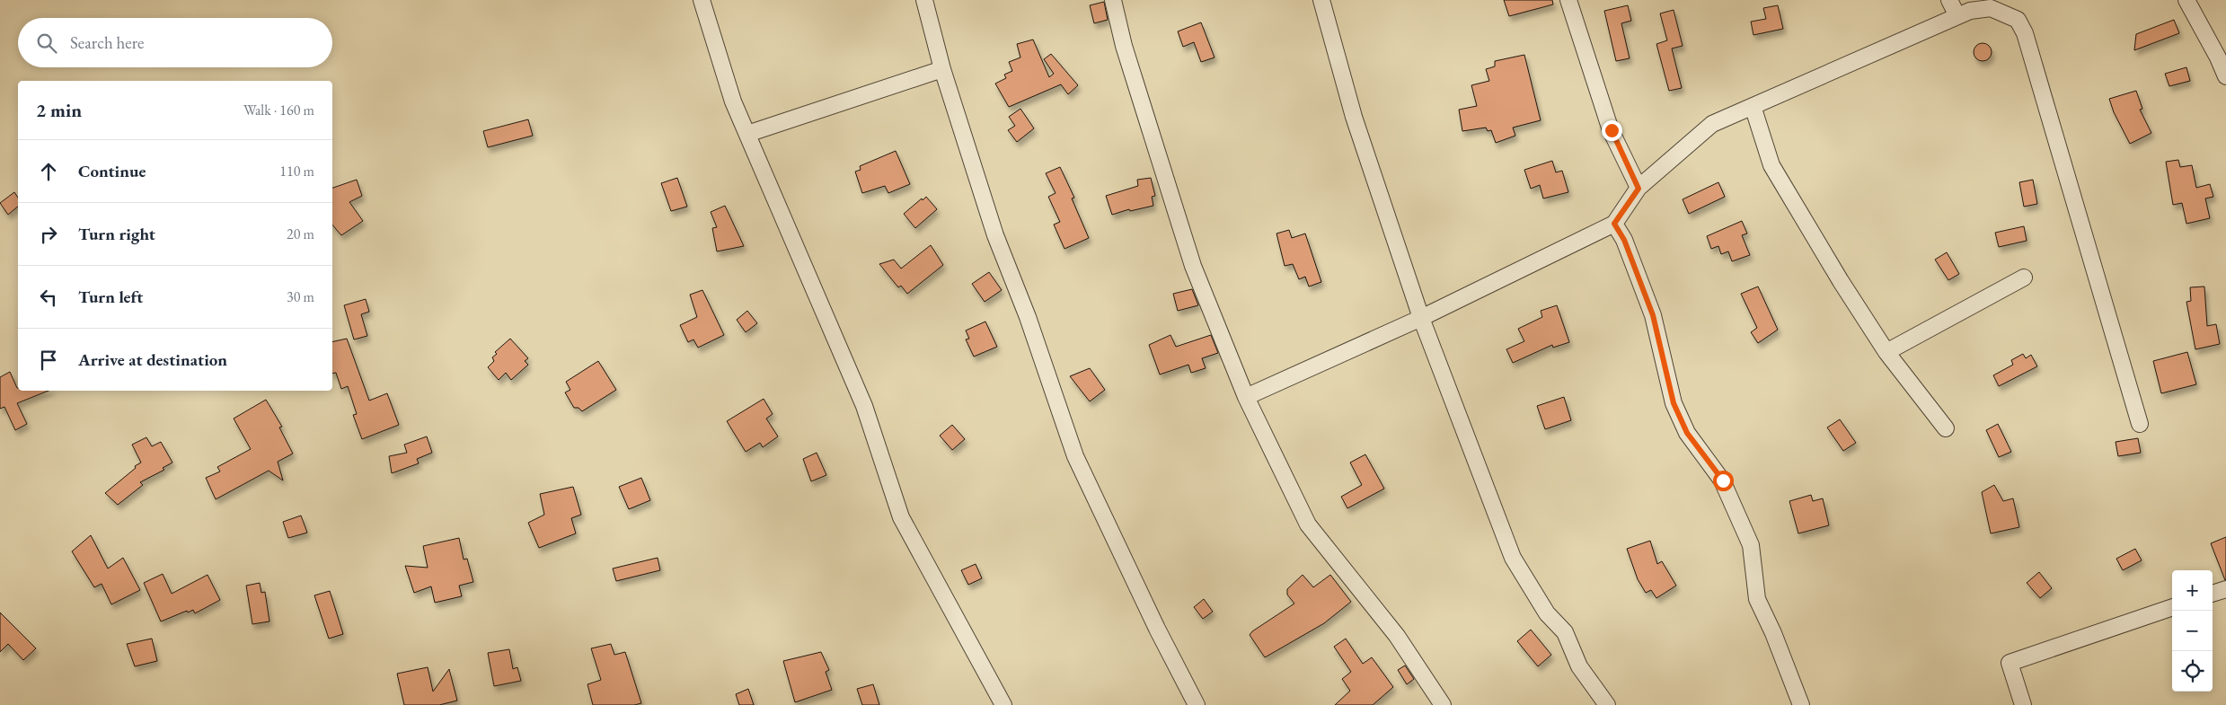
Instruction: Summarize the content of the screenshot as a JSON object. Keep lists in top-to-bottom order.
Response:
{
  "page": {
    "search": "Search here",
    "heading": ["2 min", "Walk · 160 m"],
    "list": [
      ["Continue", "110 m"],
      ["Turn right", "20 m"],
      ["Turn left", "30 m"],
      "Arrive at destination"
    ],
    "map_buttons": ["+", "−"]
  }
}
